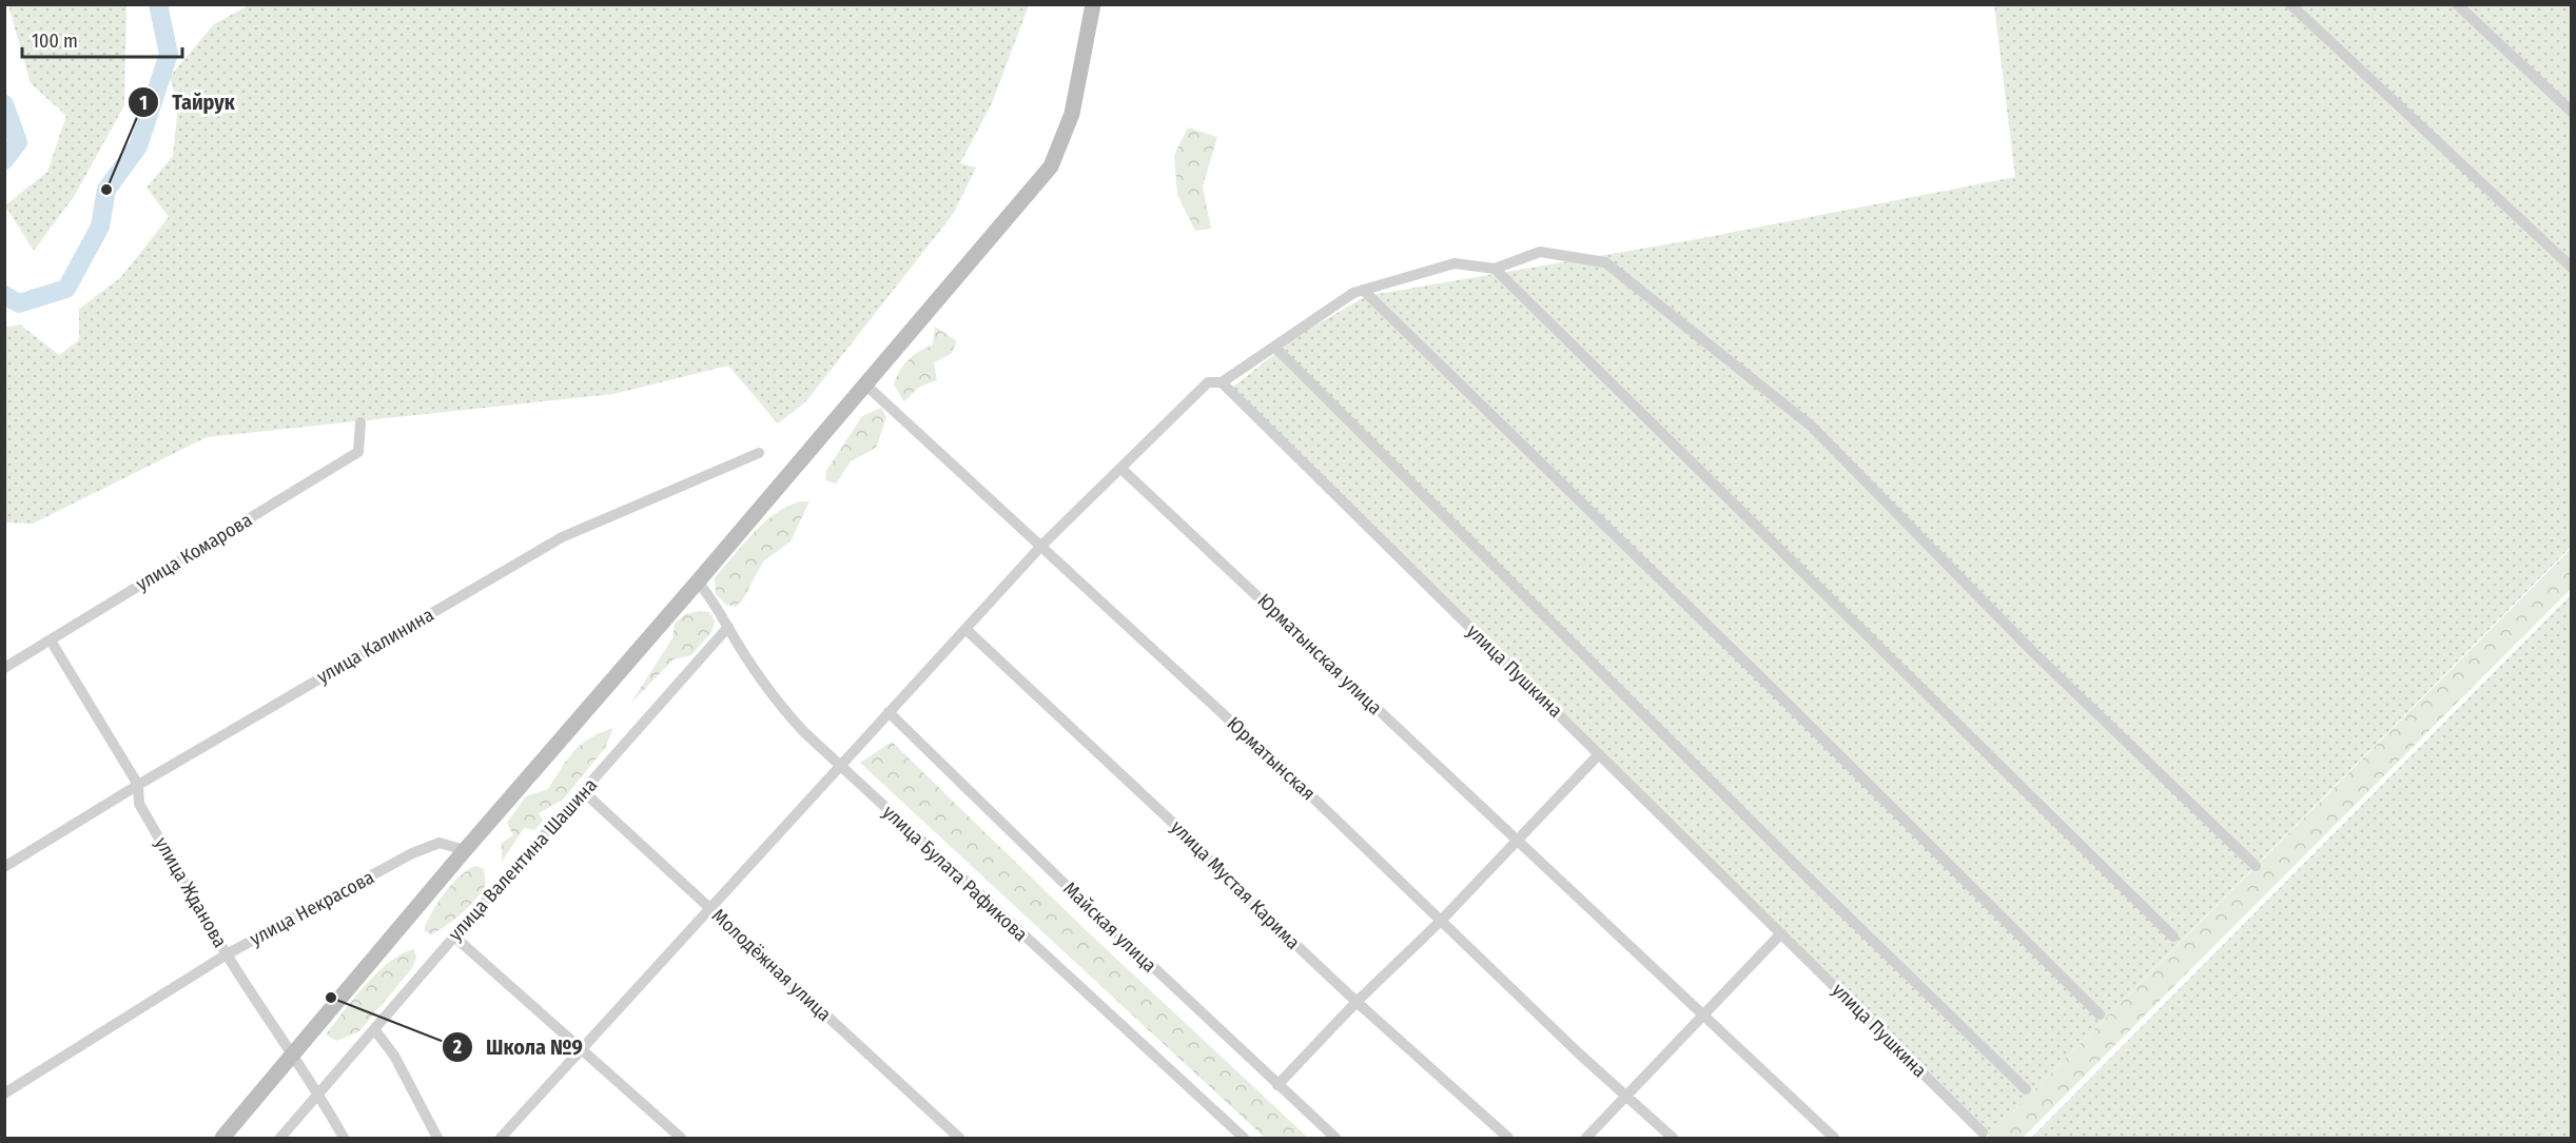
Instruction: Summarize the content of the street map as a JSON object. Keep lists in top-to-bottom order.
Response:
{
  "streets": {
    "street": [
      "улица Комарова",
      "улица Калинина",
      "Юрматынская улица",
      "улица Пушкина",
      "Юрматынская",
      "улица Валентина Шашина",
      "улица Булата Рафикова",
      "улица Мустая Карима",
      "улица Жданова",
      "улица Некрасова",
      "Майская улица",
      "Молодёжная улица"
    ]
  },
  "crossings": [
    ["улица Комарова", "улица Жданова"],
    ["улица Калинина", "улица Жданова"],
    ["улица Валентина Шашина", "улица Булата Рафикова"],
    ["улица Валентина Шашина", "улица Жданова"],
    ["улица Валентина Шашина", "Молодёжная улица"],
    ["улица Жданова", "улица Некрасова"]
  ],
  "places": ["Тайрук", "Школа №9"],
  "scale_bar": "100 m"
}
